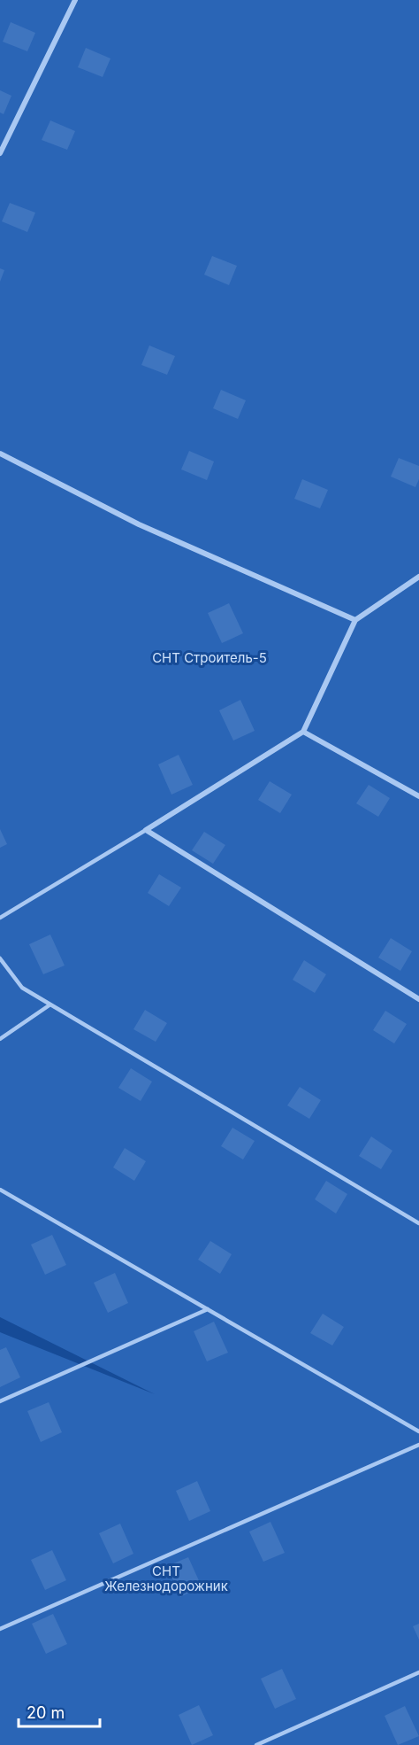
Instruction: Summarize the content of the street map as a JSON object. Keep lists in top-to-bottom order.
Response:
{
  "parks": ["СНТ Строитель-5", "СНТ Железнодорожник"],
  "scale_bar": "20 m"
}
